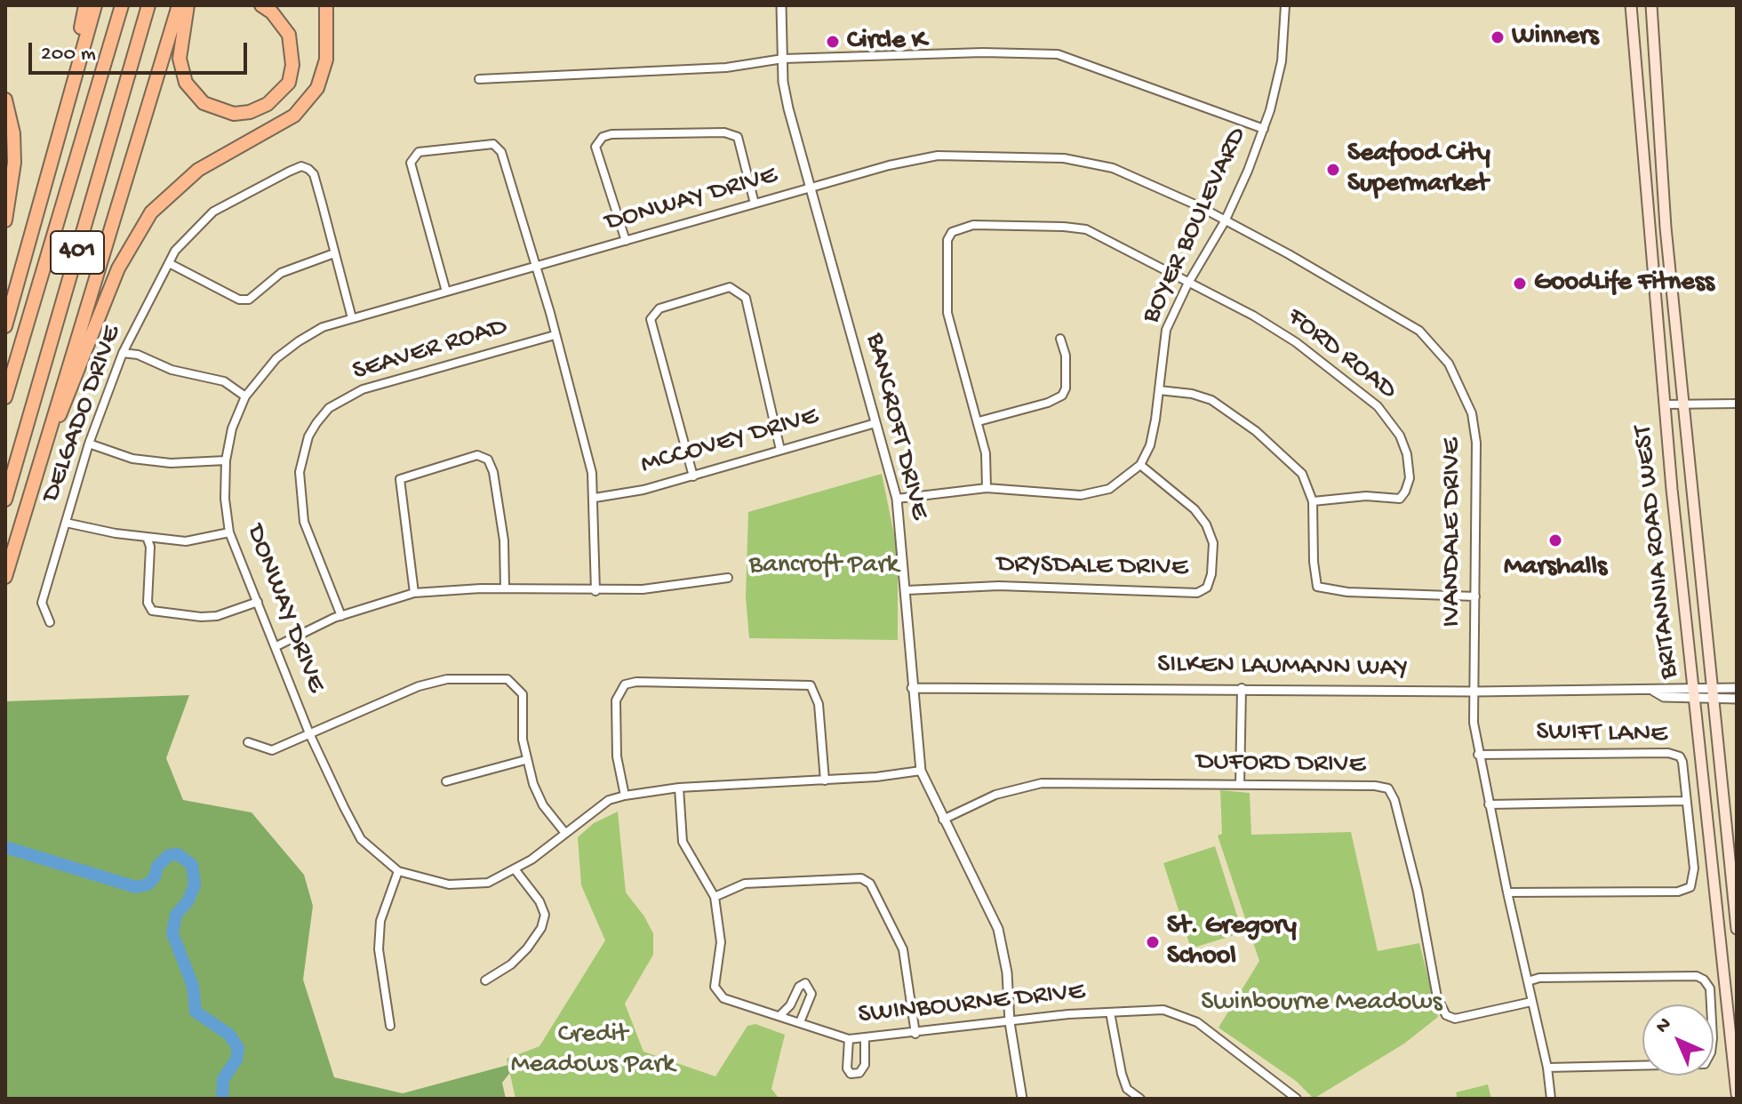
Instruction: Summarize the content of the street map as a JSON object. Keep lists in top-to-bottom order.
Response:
{
  "streets": {
    "highway": ["401"],
    "main road": ["BRITANNIA ROAD WEST"],
    "street": [
      "DONWAY DRIVE",
      "BOYER BOULEVARD",
      "SEAVER ROAD",
      "FORD ROAD",
      "DELGADO DRIVE",
      "BANCROFT DRIVE",
      "MCCOVEY DRIVE",
      "IVANDALE DRIVE",
      "DRYSDALE DRIVE",
      "SILKEN LAUMANN WAY",
      "SWIFT LANE",
      "DUFORD DRIVE",
      "SWINBOURNE DRIVE"
    ]
  },
  "crossings": [
    ["DONWAY DRIVE", "BANCROFT DRIVE"],
    ["DONWAY DRIVE", "IVANDALE DRIVE"],
    ["DONWAY DRIVE", "SWINBOURNE DRIVE"],
    ["BOYER BOULEVARD", "FORD ROAD"],
    ["BOYER BOULEVARD", "IVANDALE DRIVE"],
    ["BOYER BOULEVARD", "DRYSDALE DRIVE"],
    ["BANCROFT DRIVE", "MCCOVEY DRIVE"],
    ["BANCROFT DRIVE", "IVANDALE DRIVE"],
    ["BANCROFT DRIVE", "DRYSDALE DRIVE"],
    ["BANCROFT DRIVE", "SILKEN LAUMANN WAY"],
    ["BANCROFT DRIVE", "DUFORD DRIVE"],
    ["BANCROFT DRIVE", "SWINBOURNE DRIVE"],
    ["IVANDALE DRIVE", "SILKEN LAUMANN WAY"],
    ["IVANDALE DRIVE", "SWIFT LANE"],
    ["IVANDALE DRIVE", "DUFORD DRIVE"],
    ["BRITANNIA ROAD WEST", "SILKEN LAUMANN WAY"]
  ],
  "parks": ["Bancroft Park", "Swinbourne Meadows", "Credit Meadows Park"],
  "places": [
    "Winners",
    "Circle K",
    "Seafood City Supermarket",
    "GoodLife Fitness",
    "Marshalls",
    "St. Gregory School"
  ],
  "scale_bar": "200 m",
  "north": "top left"
}
